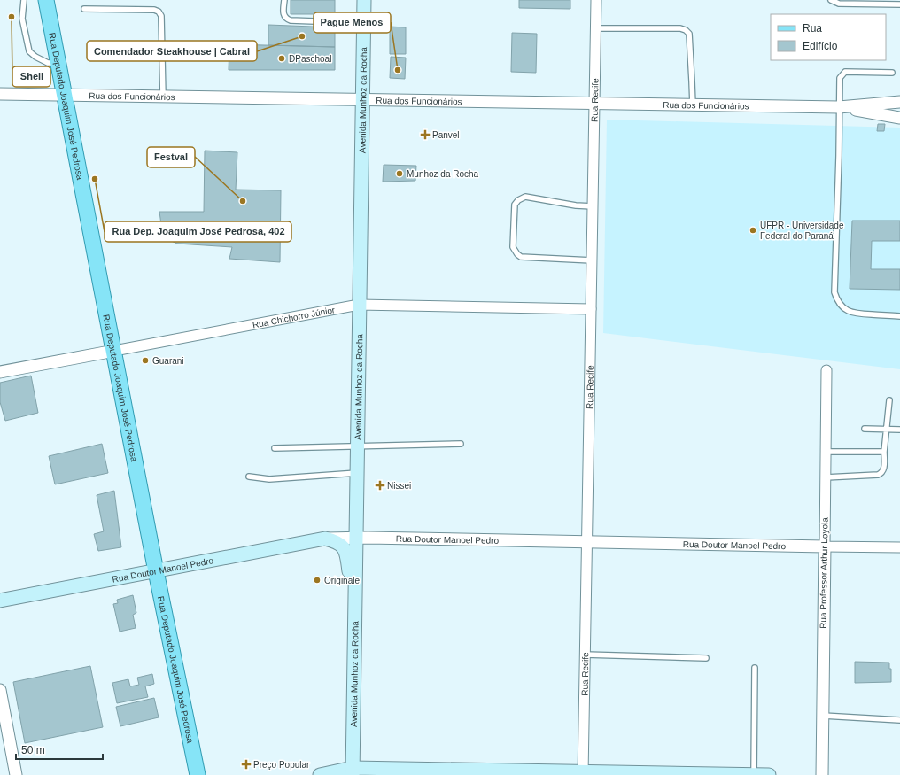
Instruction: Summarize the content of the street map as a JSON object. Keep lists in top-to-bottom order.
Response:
{
  "streets": {
    "main road": ["Avenida Munhoz da Rocha", "Rua Deputado Joaquim José Pedrosa", "Rua Doutor Manoel Pedro"],
    "street": [
      "Rua dos Funcionários",
      "Rua Recife",
      "Rua Chichorro Júnior",
      "Rua Professor Arthur Loyola"
    ]
  },
  "crossings": [
    ["Rua dos Funcionários", "Avenida Munhoz da Rocha"],
    ["Rua dos Funcionários", "Rua Recife"],
    ["Rua dos Funcionários", "Rua Deputado Joaquim José Pedrosa"],
    ["Avenida Munhoz da Rocha", "Rua Chichorro Júnior"],
    ["Avenida Munhoz da Rocha", "Rua Doutor Manoel Pedro"],
    ["Rua Recife", "Rua Chichorro Júnior"],
    ["Rua Recife", "Rua Doutor Manoel Pedro"],
    ["Rua Deputado Joaquim José Pedrosa", "Rua Chichorro Júnior"],
    ["Rua Deputado Joaquim José Pedrosa", "Rua Doutor Manoel Pedro"],
    ["Rua Doutor Manoel Pedro", "Rua Professor Arthur Loyola"]
  ],
  "places": {
    "other": [
      "Shell",
      "Comendador Steakhouse | Cabral",
      "DPaschoal",
      "Pague Menos",
      "Munhoz da Rocha",
      "Rua Dep. Joaquim José Pedrosa, 402",
      "Festval",
      "UFPR - Universidade Federal do Paraná",
      "Guarani",
      "Originale"
    ],
    "health": ["Panvel", "Nissei", "Preço Popular"]
  },
  "legend": ["Rua", "Edifício"],
  "scale_bar": "50 m"
}
